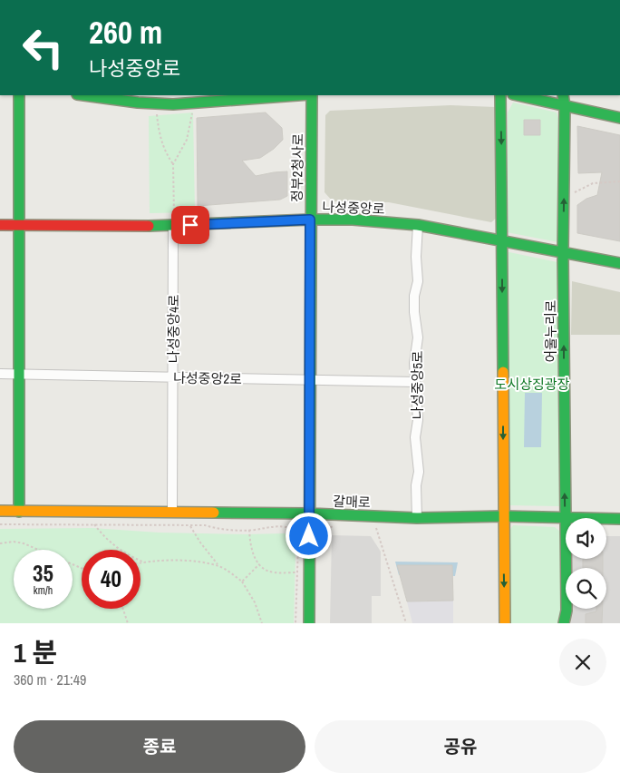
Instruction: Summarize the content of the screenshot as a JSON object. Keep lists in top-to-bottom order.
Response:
{
  "streets": {
    "street": [
      "정부2청사로",
      "나성중앙로",
      "나성중앙4로",
      "어울누리로",
      "나성중앙2로",
      "나성중앙5로",
      "갈매로"
    ]
  },
  "crossings": [
    ["정부2청사로", "나성중앙로"],
    ["정부2청사로", "나성중앙2로"],
    ["정부2청사로", "갈매로"],
    ["나성중앙로", "나성중앙4로"],
    ["나성중앙로", "어울누리로"],
    ["나성중앙로", "나성중앙5로"],
    ["나성중앙4로", "나성중앙2로"],
    ["나성중앙4로", "갈매로"],
    ["어울누리로", "갈매로"],
    ["나성중앙2로", "나성중앙5로"],
    ["나성중앙5로", "갈매로"]
  ],
  "parks": ["도시상징광장"],
  "page": {
    "turn": ["260 m", "나성중앙로"],
    "speed": "35 km/h",
    "limit": "40",
    "heading": ["1 분", "360 m · 21:49"],
    "buttons": ["종료", "공유"]
  }
}
